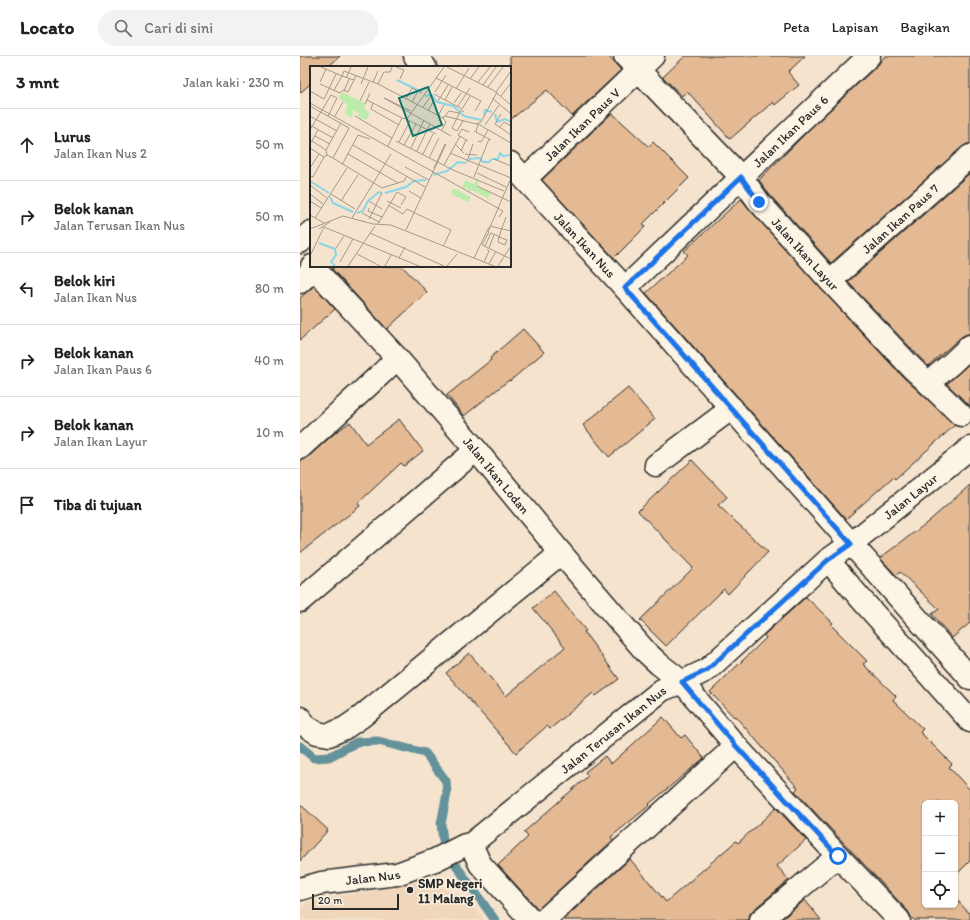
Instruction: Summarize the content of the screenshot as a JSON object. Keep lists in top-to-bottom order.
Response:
{
  "streets": {
    "street": [
      "Jalan Ikan Paus V",
      "Jalan Ikan Paus 6",
      "Jalan Ikan Paus 7",
      "Jalan Ikan Nus",
      "Jalan Ikan Layur",
      "Jalan Ikan Lodan",
      "Jalan Layur",
      "Jalan Terusan Ikan Nus",
      "Jalan Nus"
    ]
  },
  "crossings": [
    ["Jalan Ikan Paus V", "Jalan Ikan Nus"],
    ["Jalan Ikan Paus V", "Jalan Ikan Layur"],
    ["Jalan Ikan Paus 6", "Jalan Ikan Nus"],
    ["Jalan Ikan Paus 6", "Jalan Ikan Layur"],
    ["Jalan Ikan Paus 7", "Jalan Ikan Layur"],
    ["Jalan Ikan Nus", "Jalan Layur"],
    ["Jalan Ikan Nus", "Jalan Terusan Ikan Nus"],
    ["Jalan Ikan Lodan", "Jalan Terusan Ikan Nus"],
    ["Jalan Layur", "Jalan Terusan Ikan Nus"],
    ["Jalan Terusan Ikan Nus", "Jalan Nus"]
  ],
  "places": ["SMP Negeri 11 Malang"],
  "scale_bar": "20 m",
  "page": {
    "header": "Locato",
    "search": "Cari di sini",
    "nav": ["Peta", "Lapisan", "Bagikan"],
    "heading": ["3 mnt", "Jalan kaki · 230 m"],
    "list": [
      ["Lurus", "Jalan Ikan Nus 2", "50 m"],
      ["Belok kanan", "Jalan Terusan Ikan Nus", "50 m"],
      ["Belok kiri", "Jalan Ikan Nus", "80 m"],
      ["Belok kanan", "Jalan Ikan Paus 6", "40 m"],
      ["Belok kanan", "Jalan Ikan Layur", "10 m"],
      "Tiba di tujuan"
    ],
    "map_buttons": ["+", "−"],
    "scale": "20 m"
  }
}
